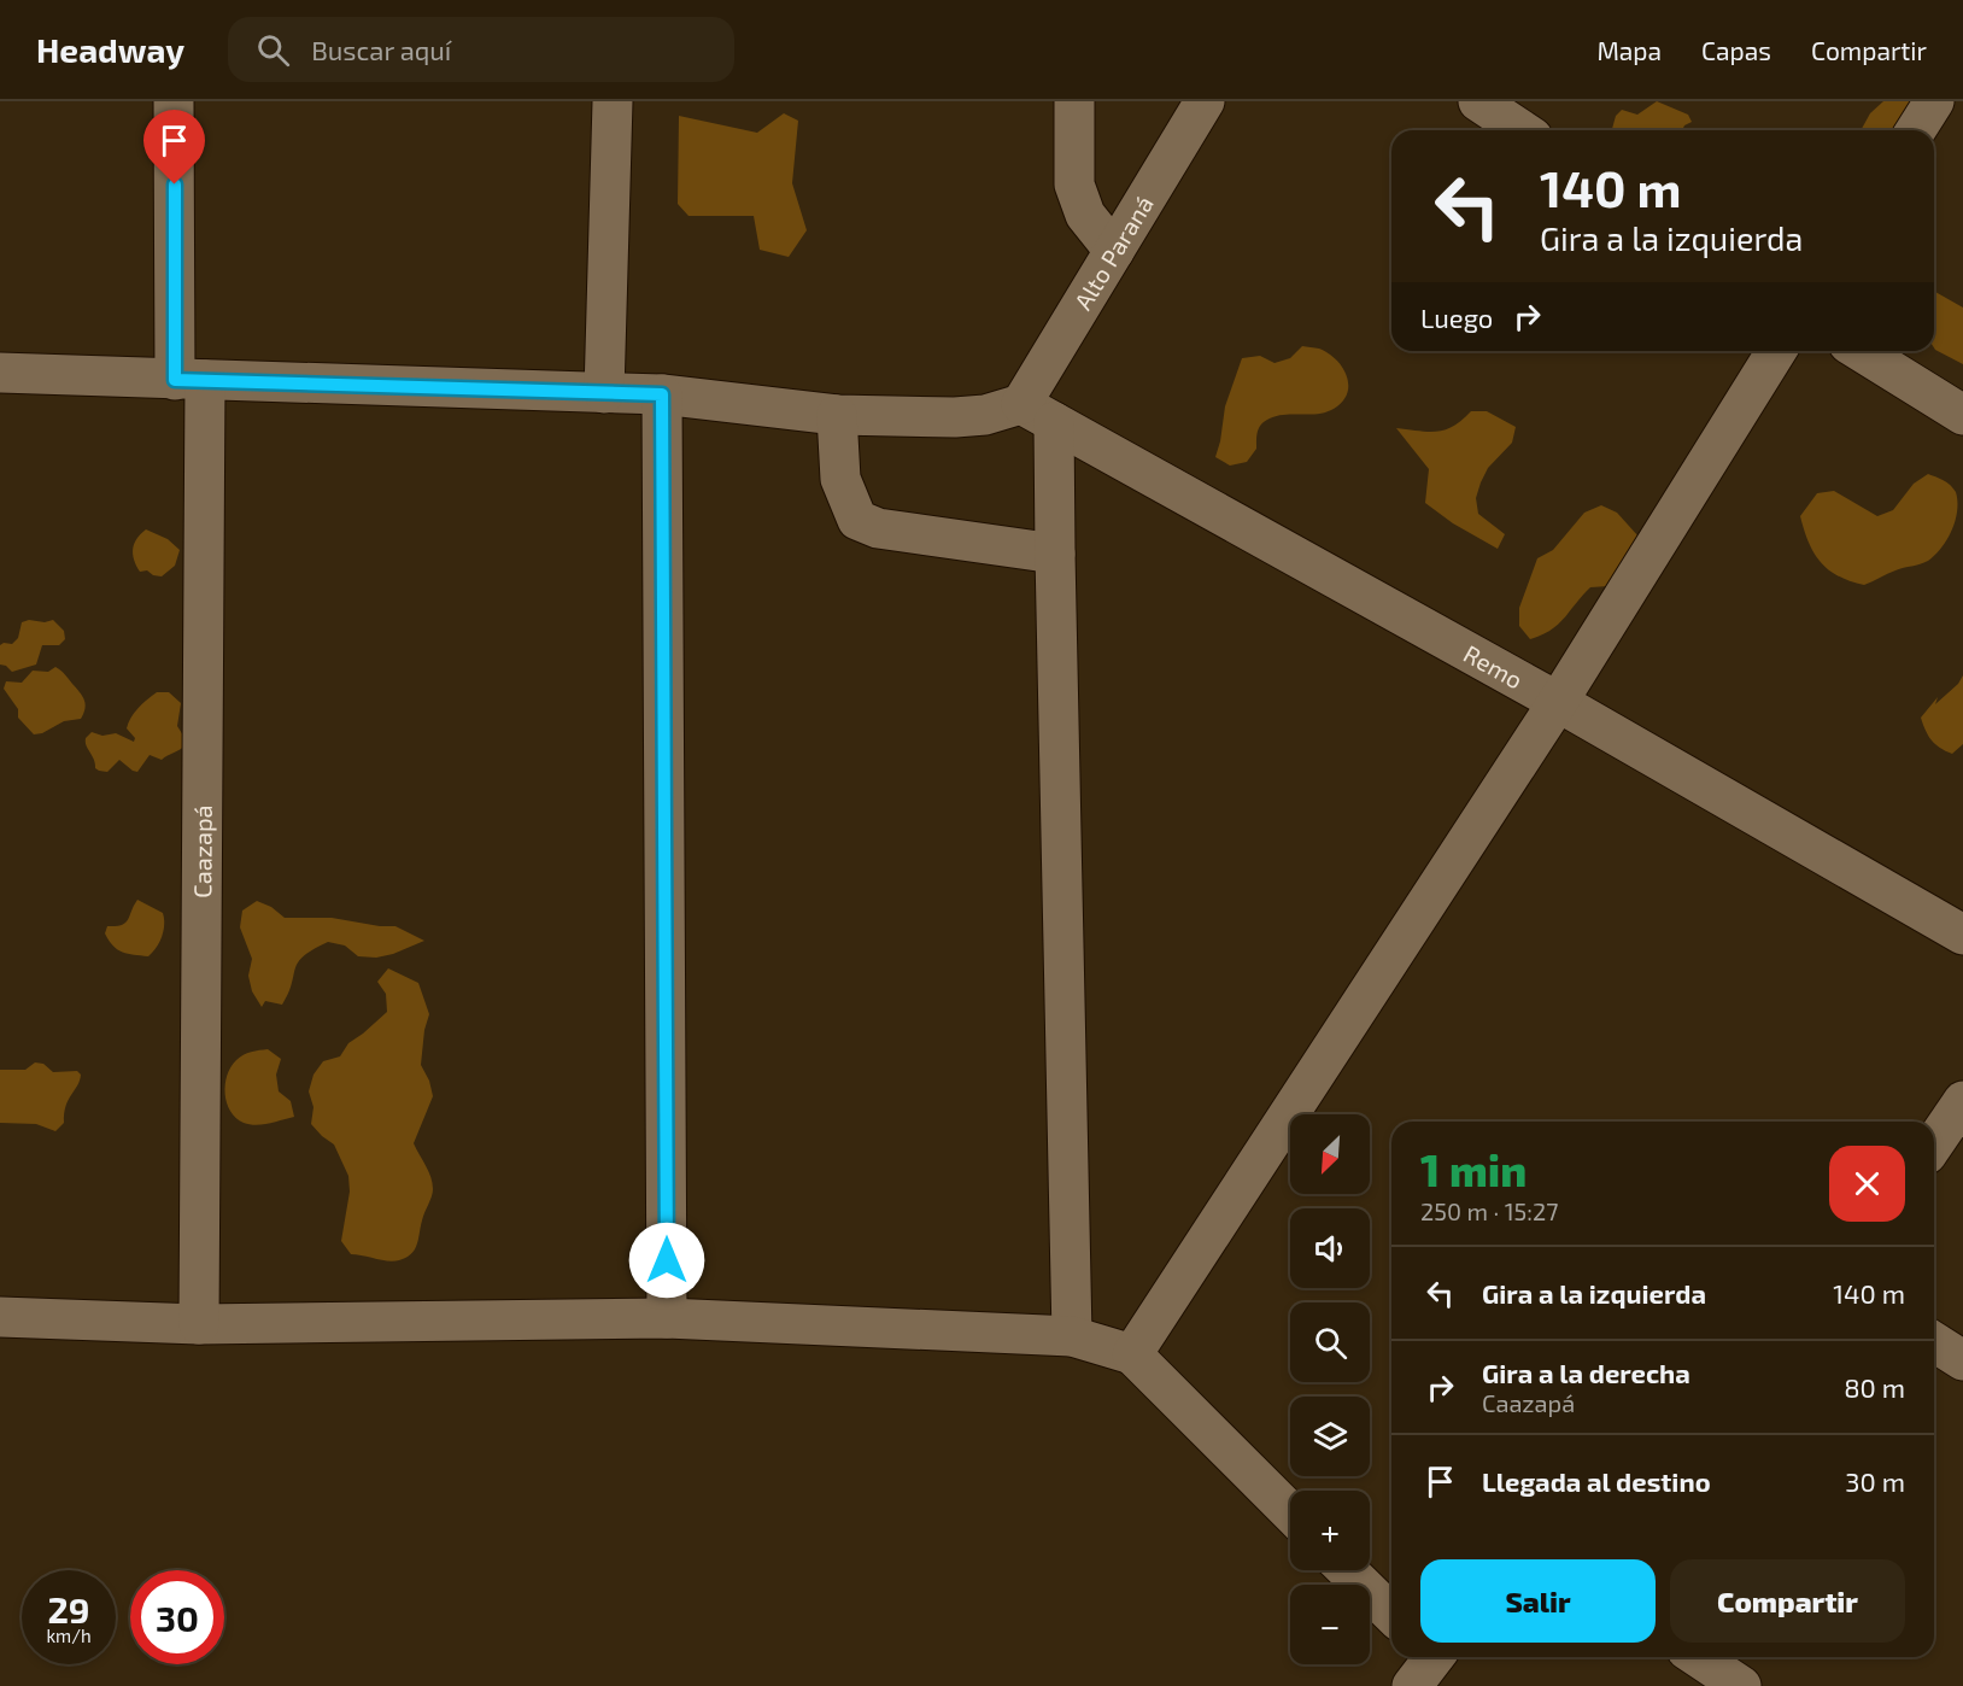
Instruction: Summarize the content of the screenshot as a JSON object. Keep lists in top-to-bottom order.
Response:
{
  "streets": {
    "street": ["Alto Paraná", "Remo", "Caazapá"]
  },
  "crossings": [
    ["Alto Paraná", "Remo"]
  ],
  "north": "bottom left",
  "page": {
    "header": "Headway",
    "search": "Buscar aquí",
    "nav": ["Mapa", "Capas", "Compartir"],
    "turn": ["140 m", "Gira a la izquierda"],
    "then": "Luego",
    "map_buttons": ["+", "−"],
    "heading": ["1 min", "250 m · 15:27"],
    "list": [
      {
        "name": "Gira a la izquierda",
        "value": "140 m"
      },
      {
        "name": "Gira a la derecha",
        "note": "Caazapá",
        "value": "80 m"
      },
      {
        "name": "Llegada al destino",
        "value": "30 m"
      }
    ],
    "buttons": ["Salir", "Compartir"],
    "speed": "29 km/h",
    "limit": "30"
  }
}
